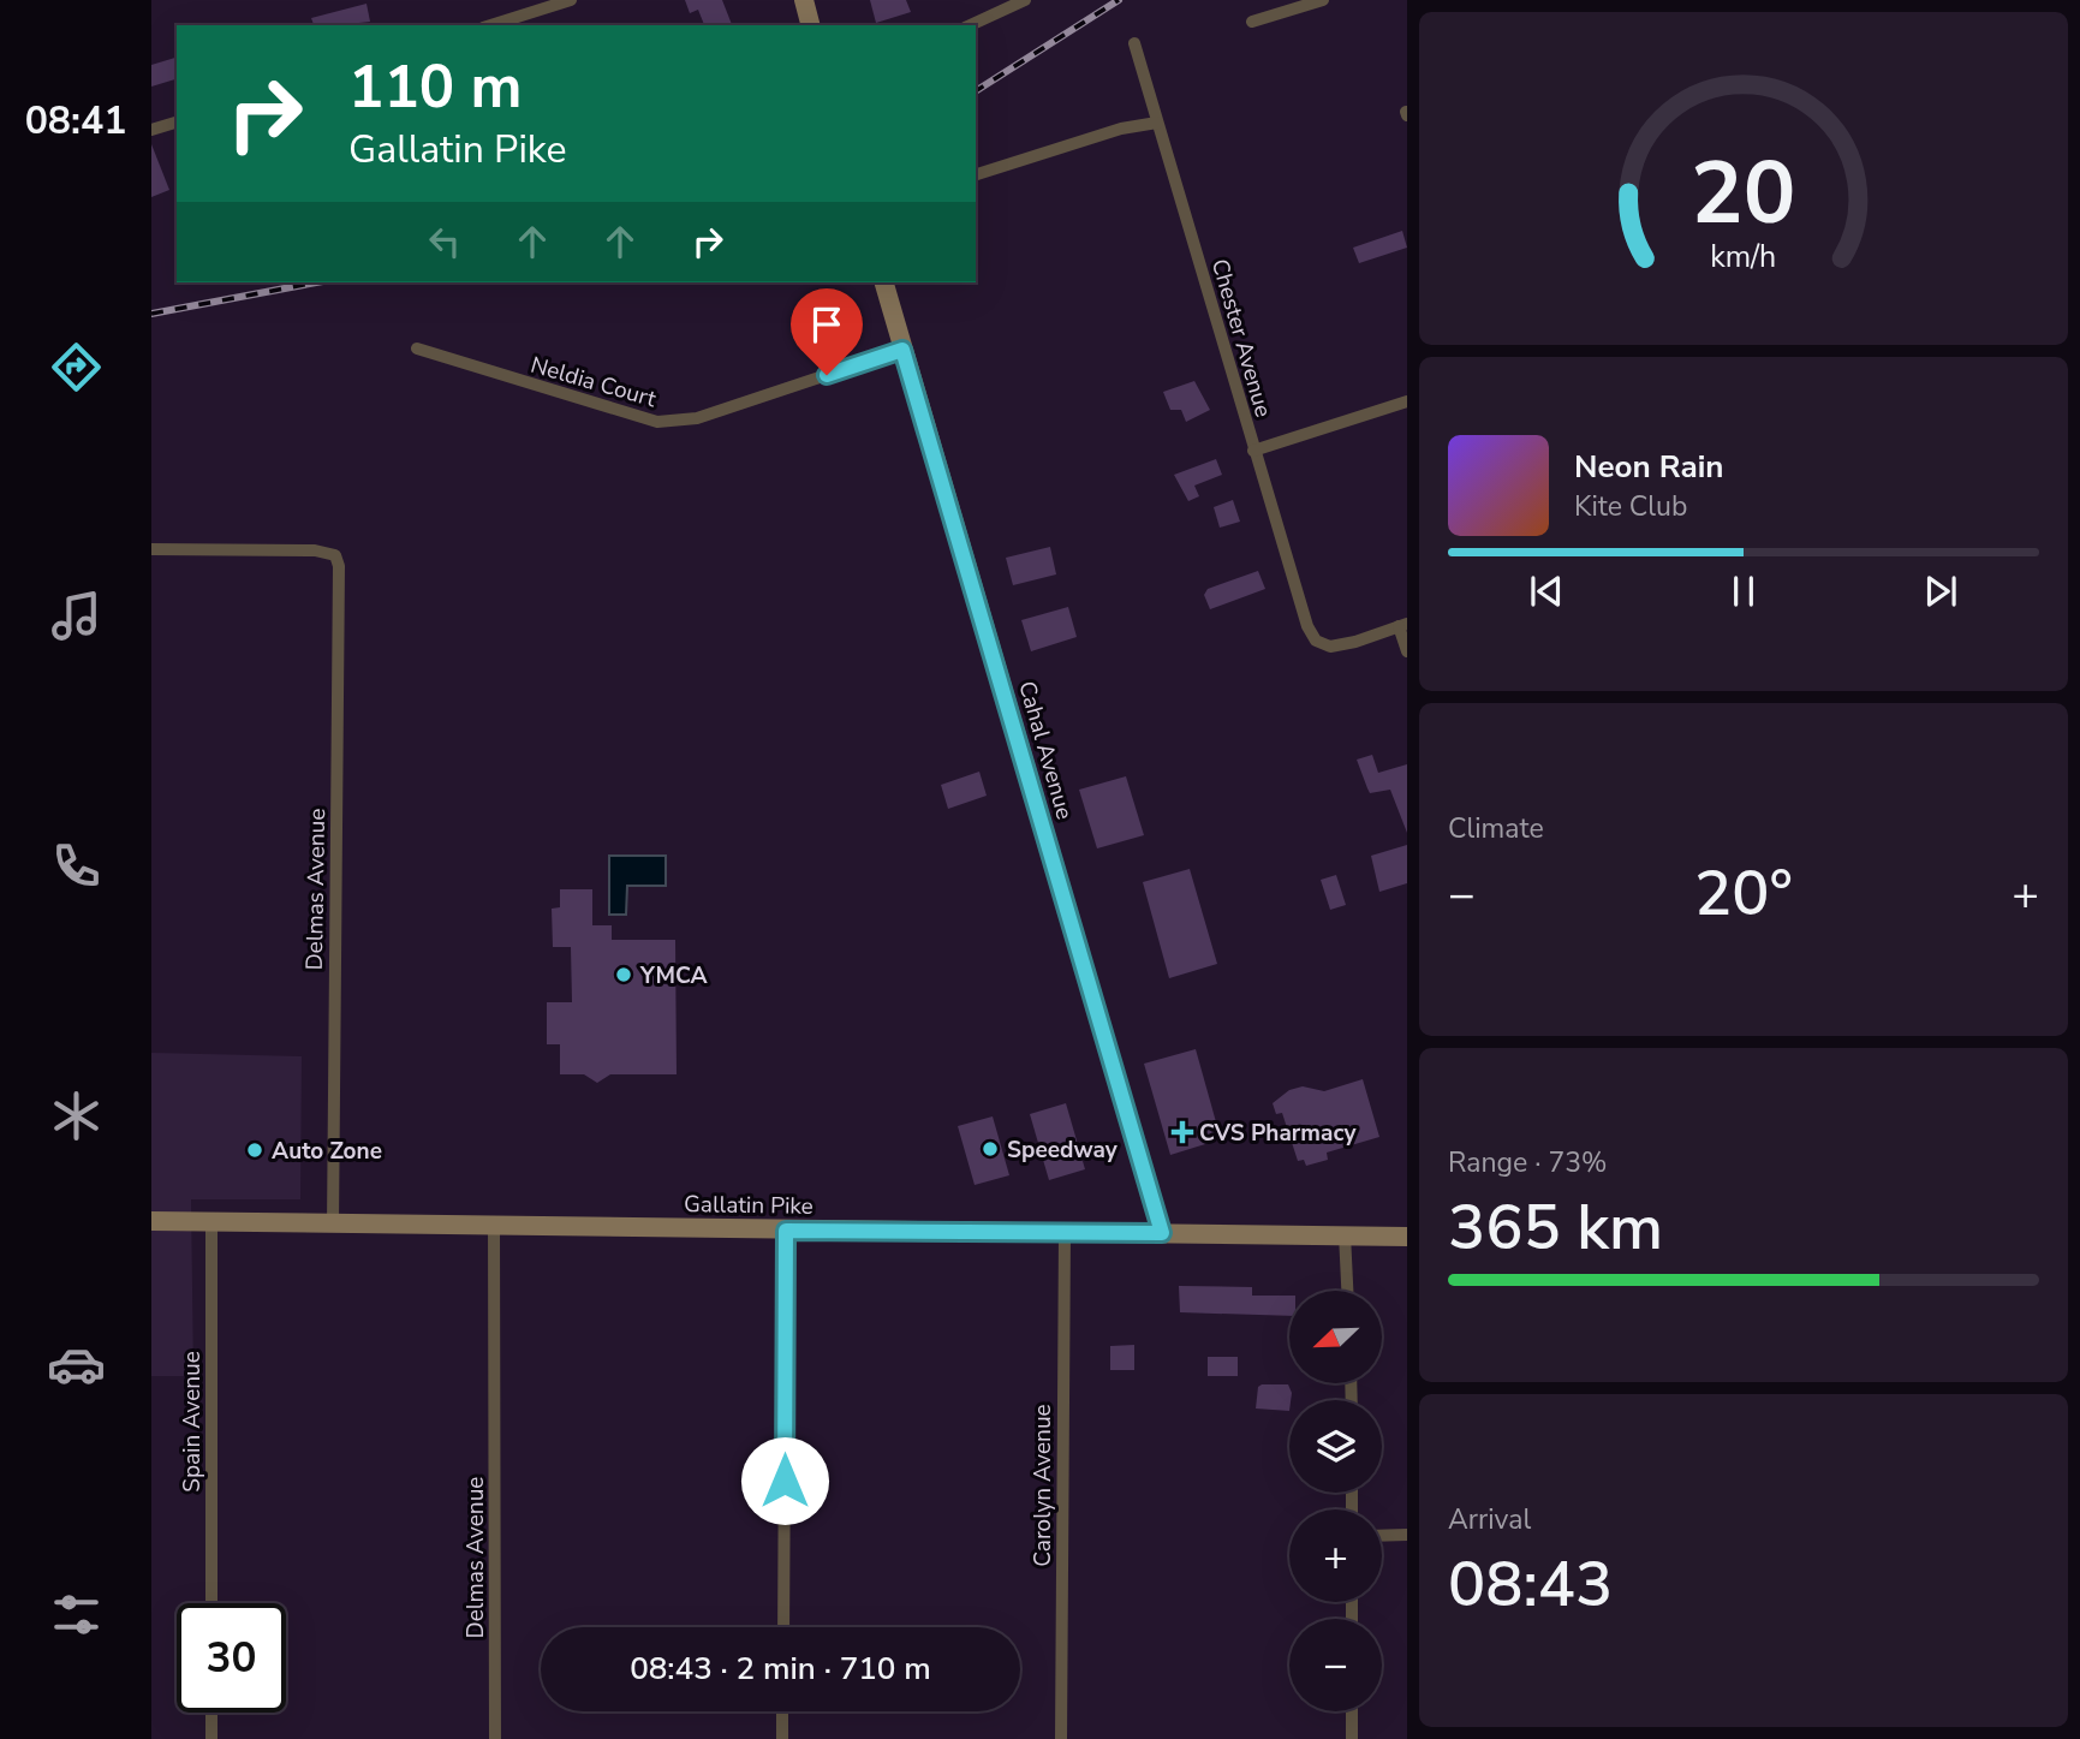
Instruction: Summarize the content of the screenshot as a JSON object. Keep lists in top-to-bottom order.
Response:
{
  "streets": {
    "main road": ["Cahal Avenue", "Gallatin Pike"],
    "street": [
      "Chester Avenue",
      "Neldia Court",
      "Delmas Avenue",
      "Spain Avenue",
      "Carolyn Avenue"
    ]
  },
  "crossings": [
    ["Neldia Court", "Cahal Avenue"],
    ["Cahal Avenue", "Gallatin Pike"],
    ["Delmas Avenue", "Gallatin Pike"],
    ["Gallatin Pike", "Spain Avenue"],
    ["Gallatin Pike", "Carolyn Avenue"]
  ],
  "places": {
    "other": ["YMCA", "Speedway", "Auto Zone"],
    "health": ["CVS Pharmacy"]
  },
  "north": "bottom left",
  "page": {
    "tabs": "08:41",
    "turn": ["110 m", "Gallatin Pike"],
    "song": ["Neon Rain", "Kite Club"],
    "tile": [
      "Climate",
      ["Range · 73%", "365 km"],
      ["Arrival", "08:43"]
    ],
    "heat": ["−", "20°", "+"],
    "map_buttons": ["+", "−"],
    "limit": "30",
    "trip": "08:43 · 2 min · 710 m",
    "gauge": ["20", "km/h"]
  }
}
